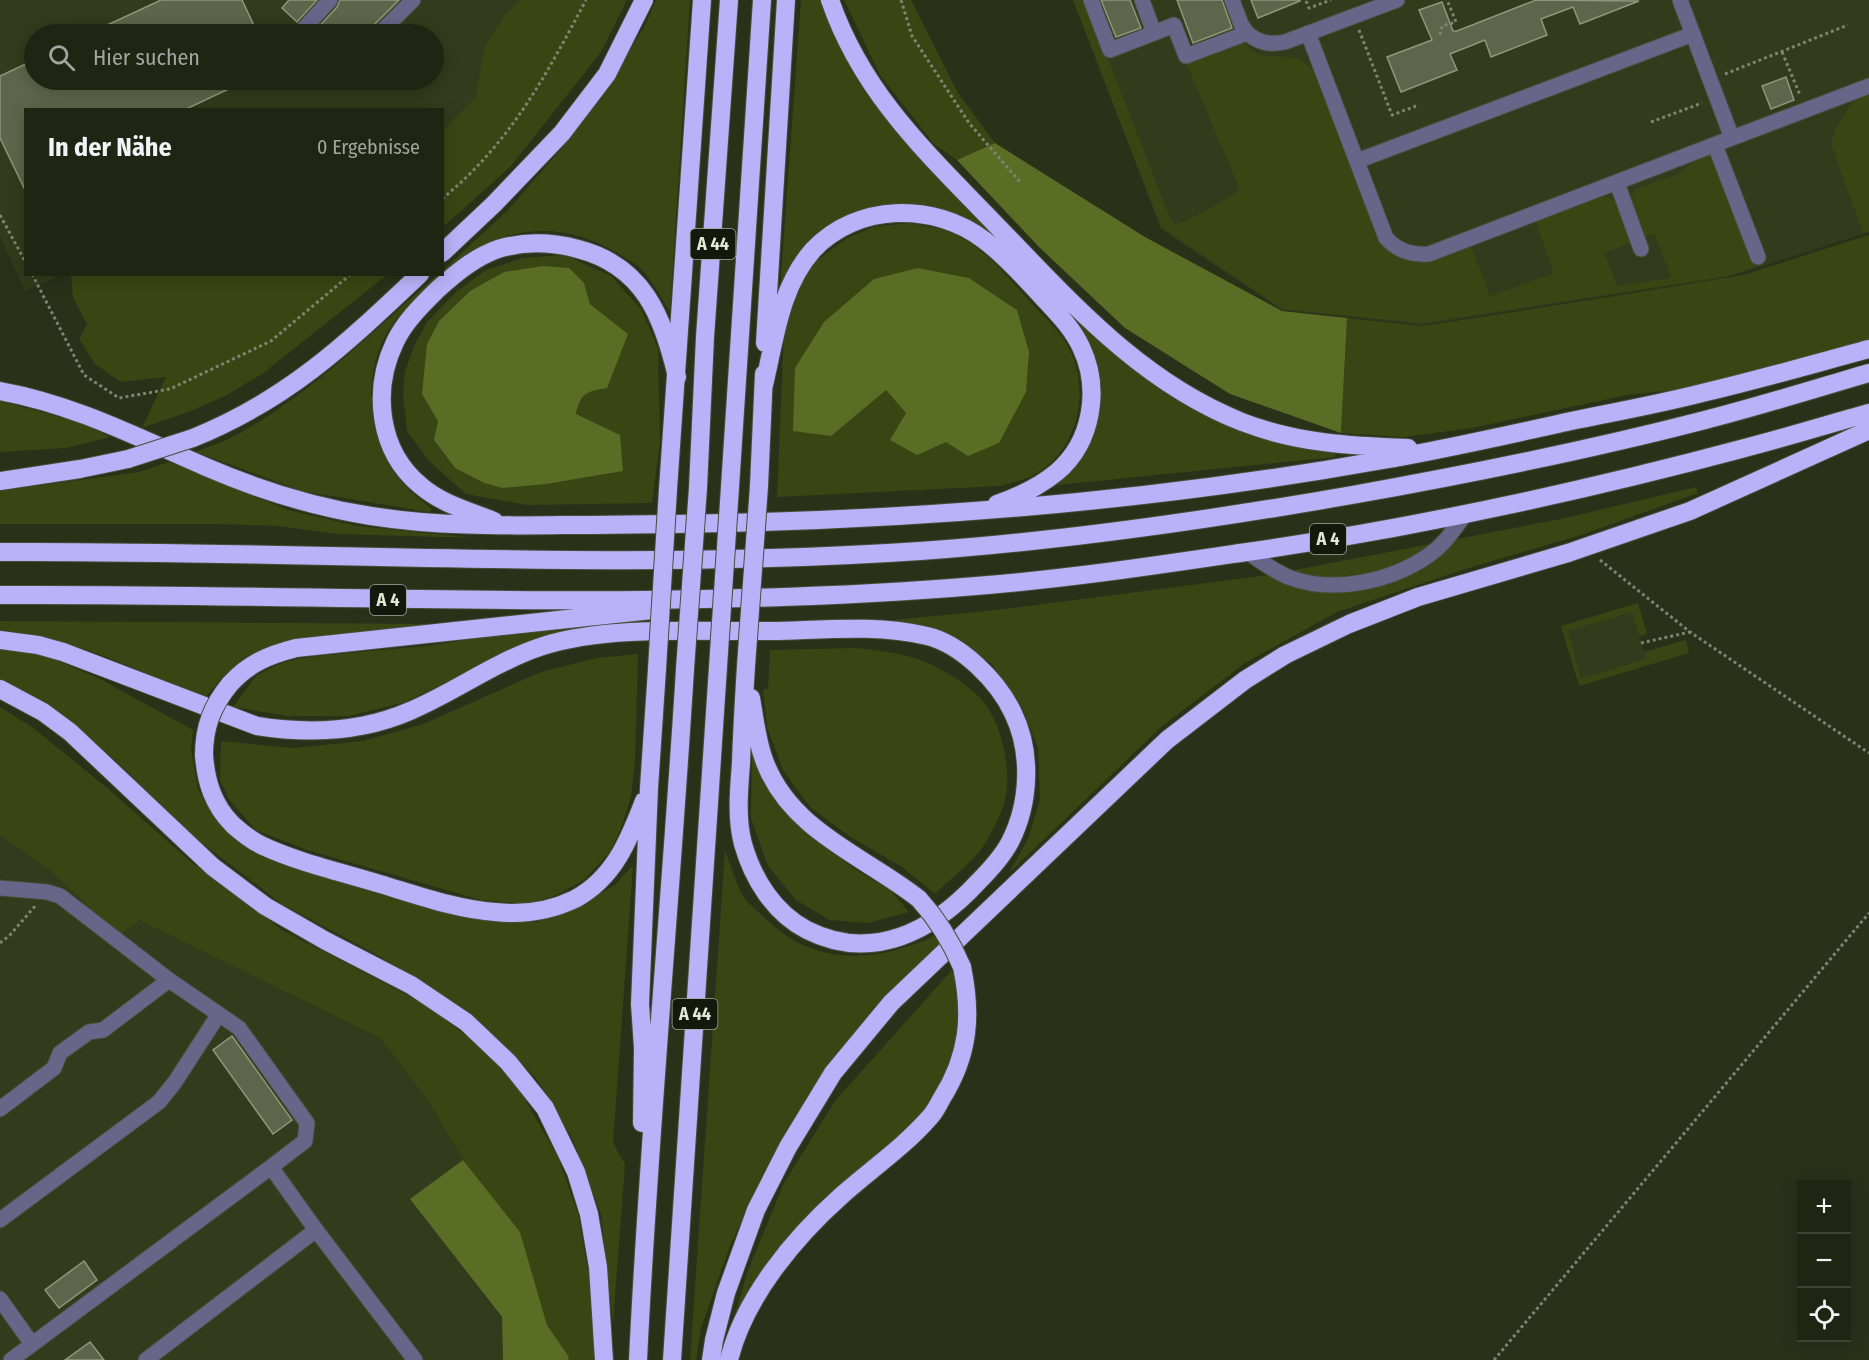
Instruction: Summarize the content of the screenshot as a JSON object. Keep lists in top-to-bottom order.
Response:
{
  "streets": {
    "highway": ["A 44", "A 4"]
  },
  "page": {
    "search": "Hier suchen",
    "heading": ["In der Nähe", "0 Ergebnisse"],
    "map_buttons": ["+", "−"]
  }
}
